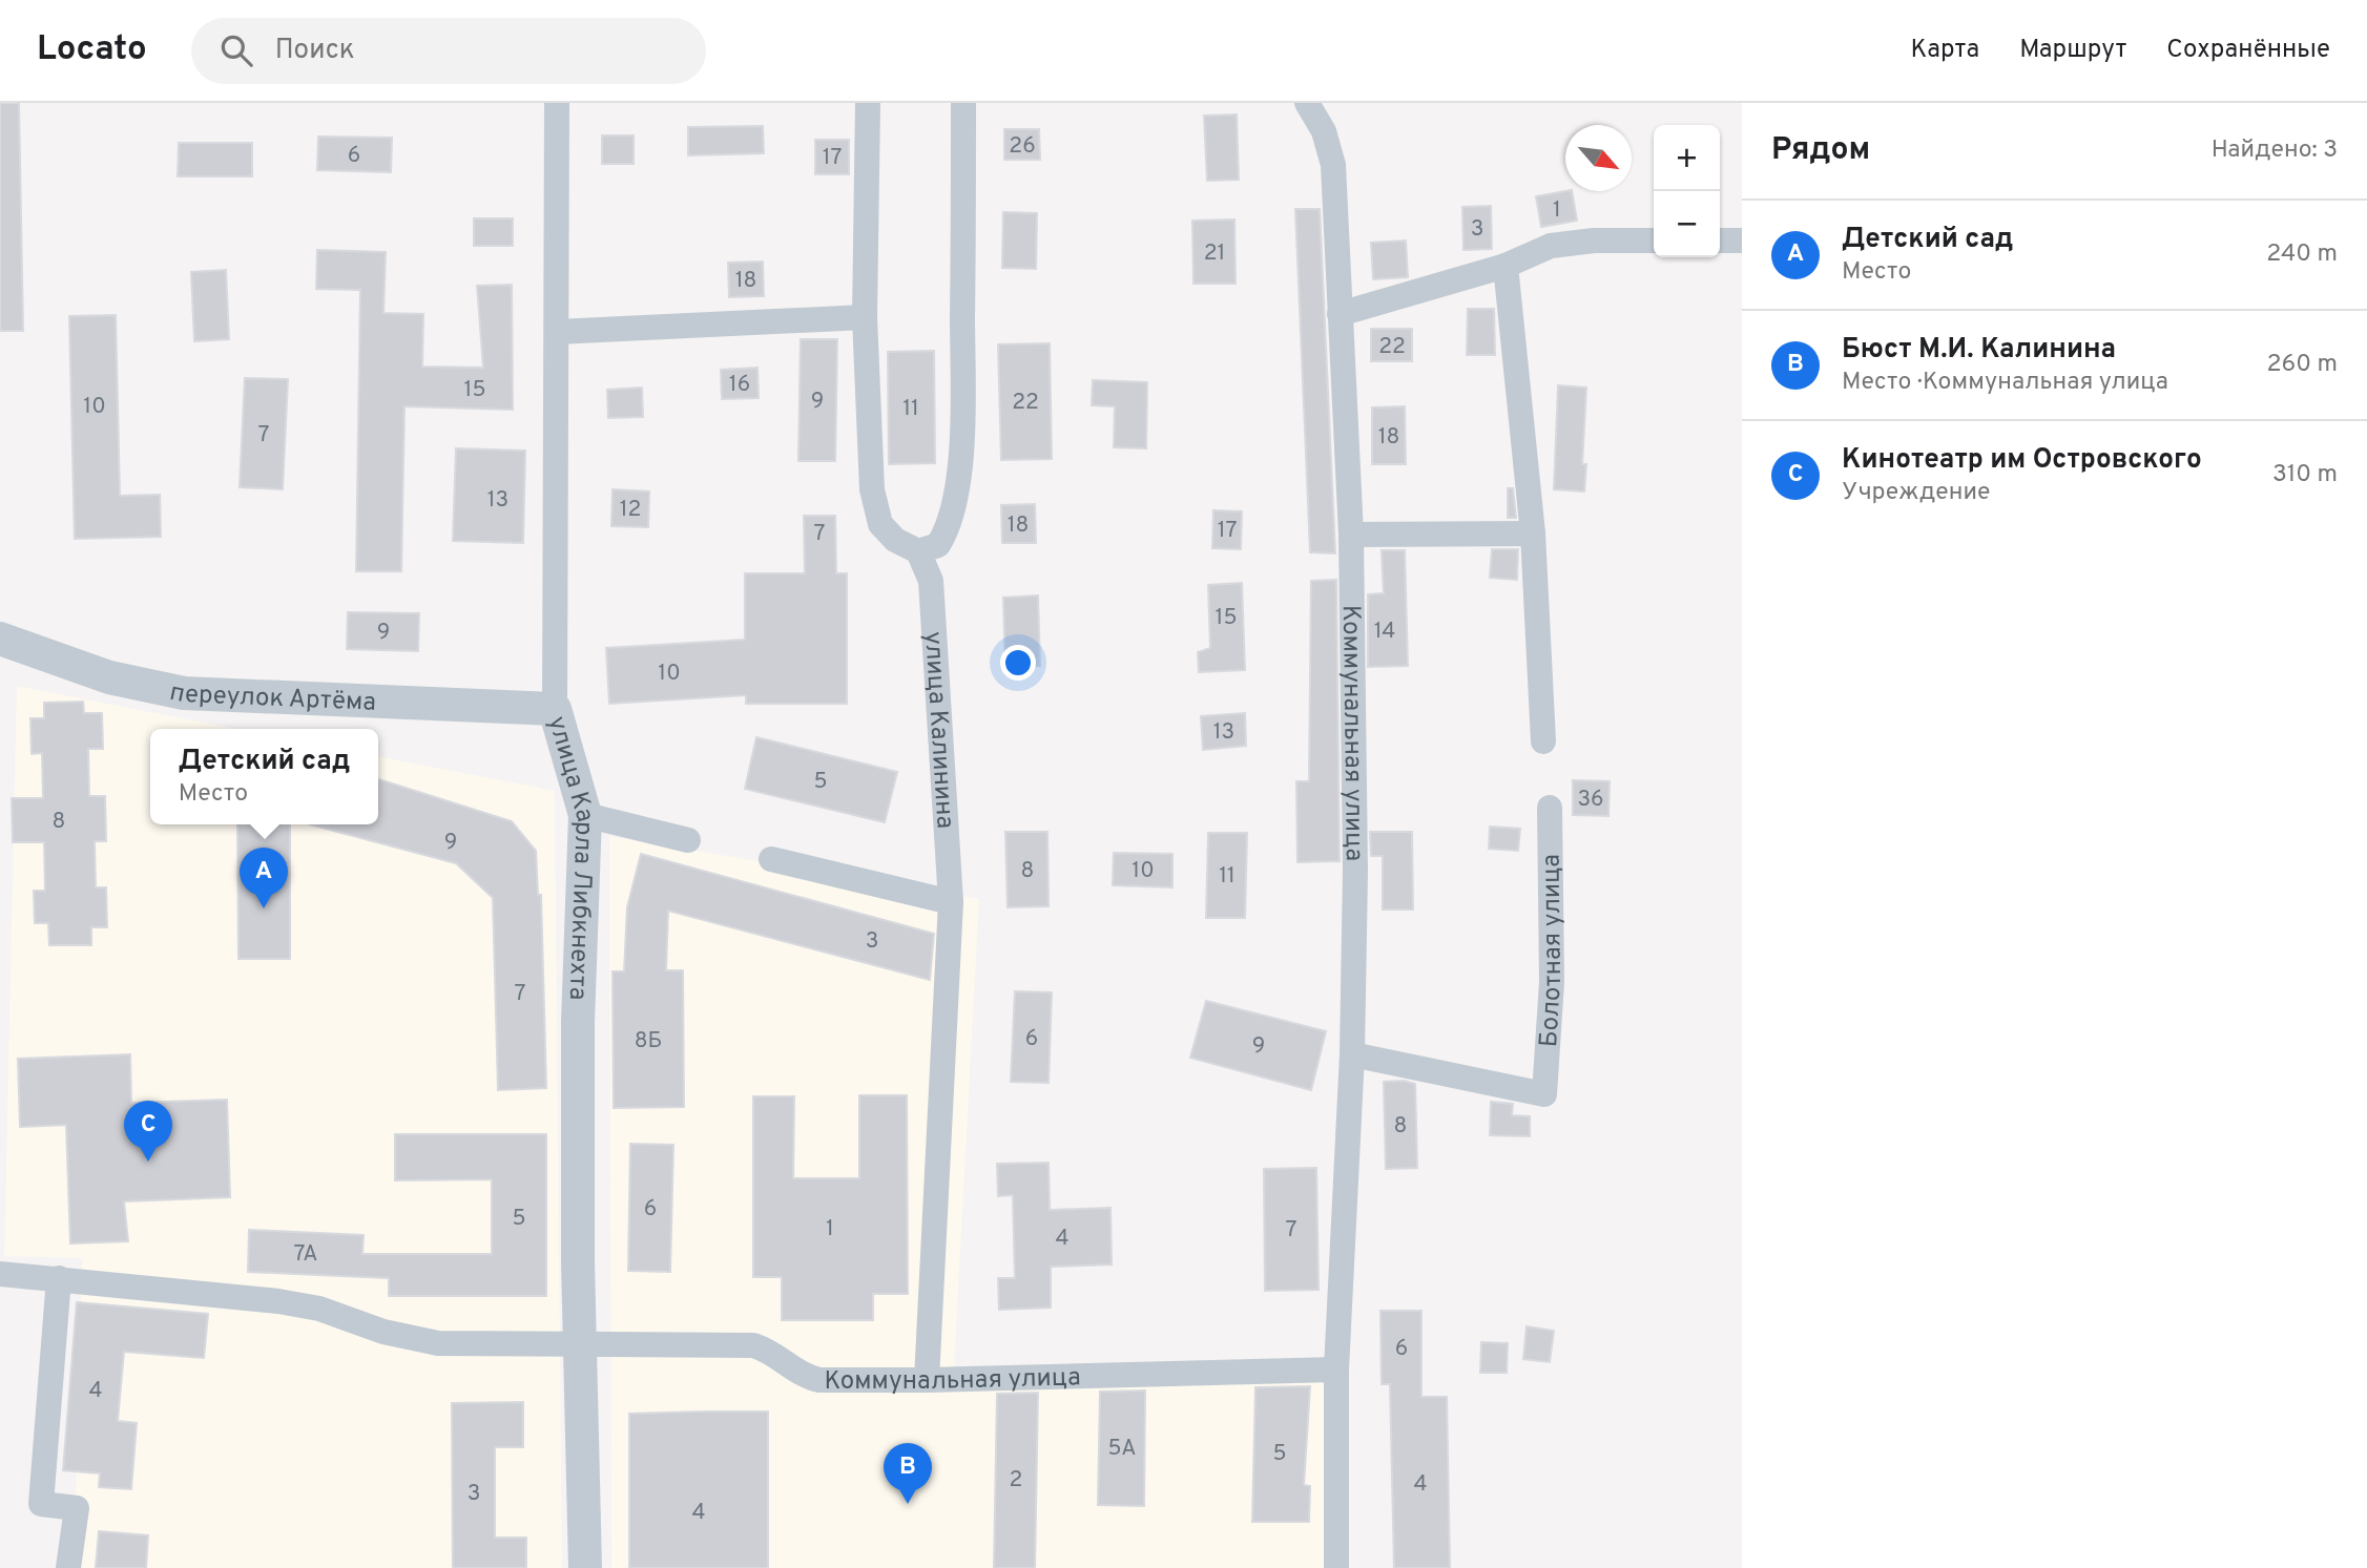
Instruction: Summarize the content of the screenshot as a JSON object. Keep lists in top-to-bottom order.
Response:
{
  "streets": {
    "street": [
      "переулок Артёма",
      "улица Калинина",
      "Коммунальная улица",
      "улица Карла Либкнехта",
      "Болотная улица"
    ]
  },
  "crossings": [
    ["переулок Артёма", "улица Карла Либкнехта"],
    ["улица Калинина", "Коммунальная улица"],
    ["Коммунальная улица", "улица Карла Либкнехта"],
    ["Коммунальная улица", "Болотная улица"]
  ],
  "house_numbers": [
    "26",
    "6",
    "17",
    "1",
    "3",
    "21",
    "18",
    "22",
    "16",
    "15",
    "9",
    "22",
    "10",
    "11",
    "7",
    "18",
    "13",
    "12",
    "18",
    "17",
    "7",
    "15",
    "14",
    "9",
    "10",
    "13",
    "5",
    "36",
    "8",
    "9",
    "8",
    "10",
    "11",
    "3",
    "7",
    "6",
    "8Б",
    "9",
    "8",
    "6",
    "5",
    "1",
    "7",
    "4",
    "7А",
    "6",
    "4",
    "5А",
    "5",
    "2",
    "4",
    "3",
    "4"
  ],
  "north": "bottom right",
  "page": {
    "header": "Locato",
    "search": "Поиск",
    "nav": ["Карта", "Маршрут", "Сохранённые"],
    "heading": ["Рядом", "Найдено: 3"],
    "map_buttons": ["+", "−"],
    "list": [
      {
        "mark": "A",
        "name": "Детский сад",
        "note": "Место",
        "value": "240 m"
      },
      {
        "mark": "B",
        "name": "Бюст М.И. Калинина",
        "note": "Место · Коммунальная улица",
        "value": "260 m"
      },
      {
        "mark": "C",
        "name": "Кинотеатр им Островского",
        "note": "Учреждение",
        "value": "310 m"
      }
    ],
    "popup": ["Детский сад", "Место"],
    "pins": ["A", "C", "B"]
  }
}
